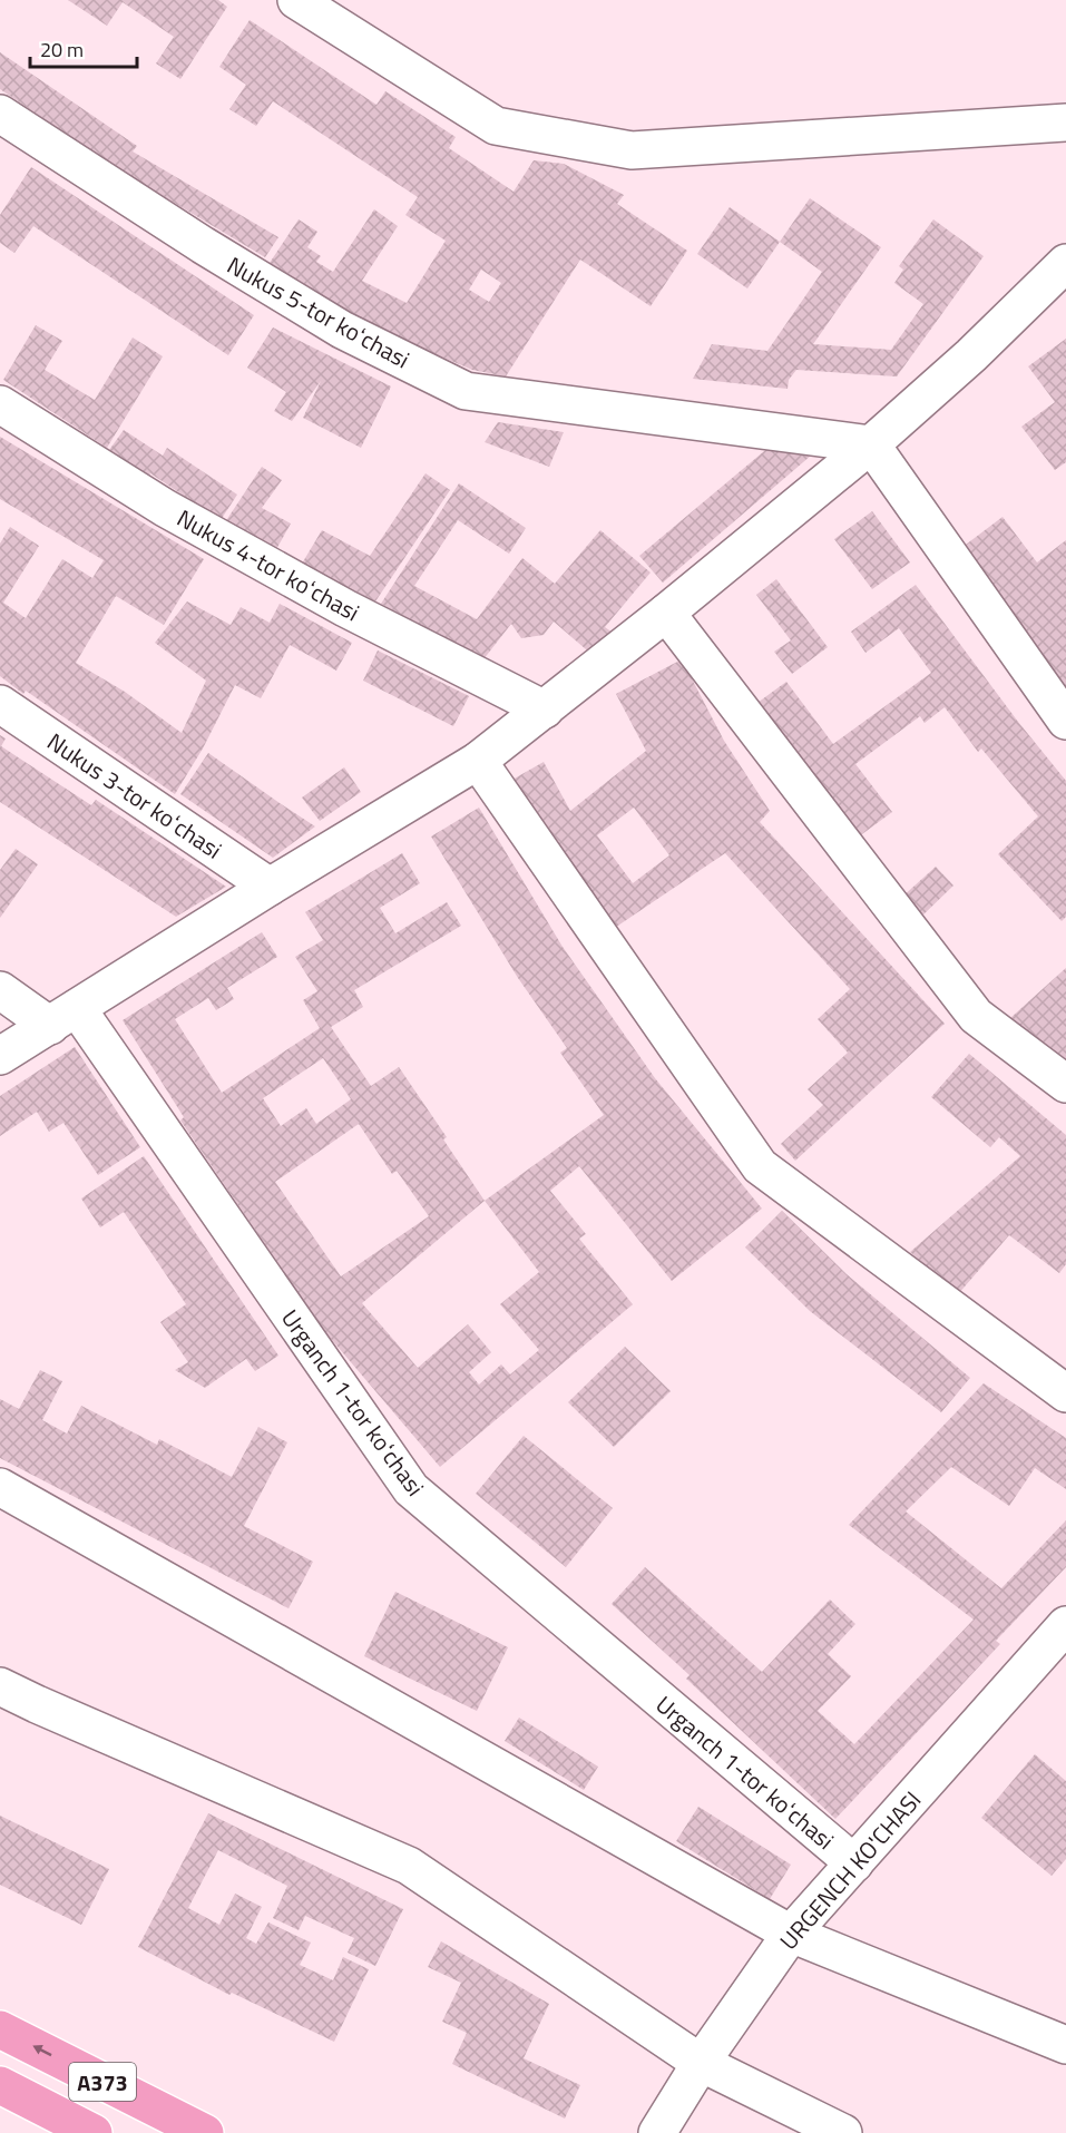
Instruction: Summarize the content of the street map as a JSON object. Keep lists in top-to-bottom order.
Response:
{
  "streets": {
    "highway": ["A373"],
    "street": [
      "Nukus 5-tor koʻchasi",
      "Nukus 4-tor koʻchasi",
      "Nukus 3-tor koʻchasi",
      "Urganch 1-tor koʻchasi",
      "URGENCH KO'CHASI"
    ]
  },
  "crossings": [
    ["Urganch 1-tor koʻchasi", "URGENCH KO'CHASI"]
  ],
  "scale_bar": "20 m"
}
